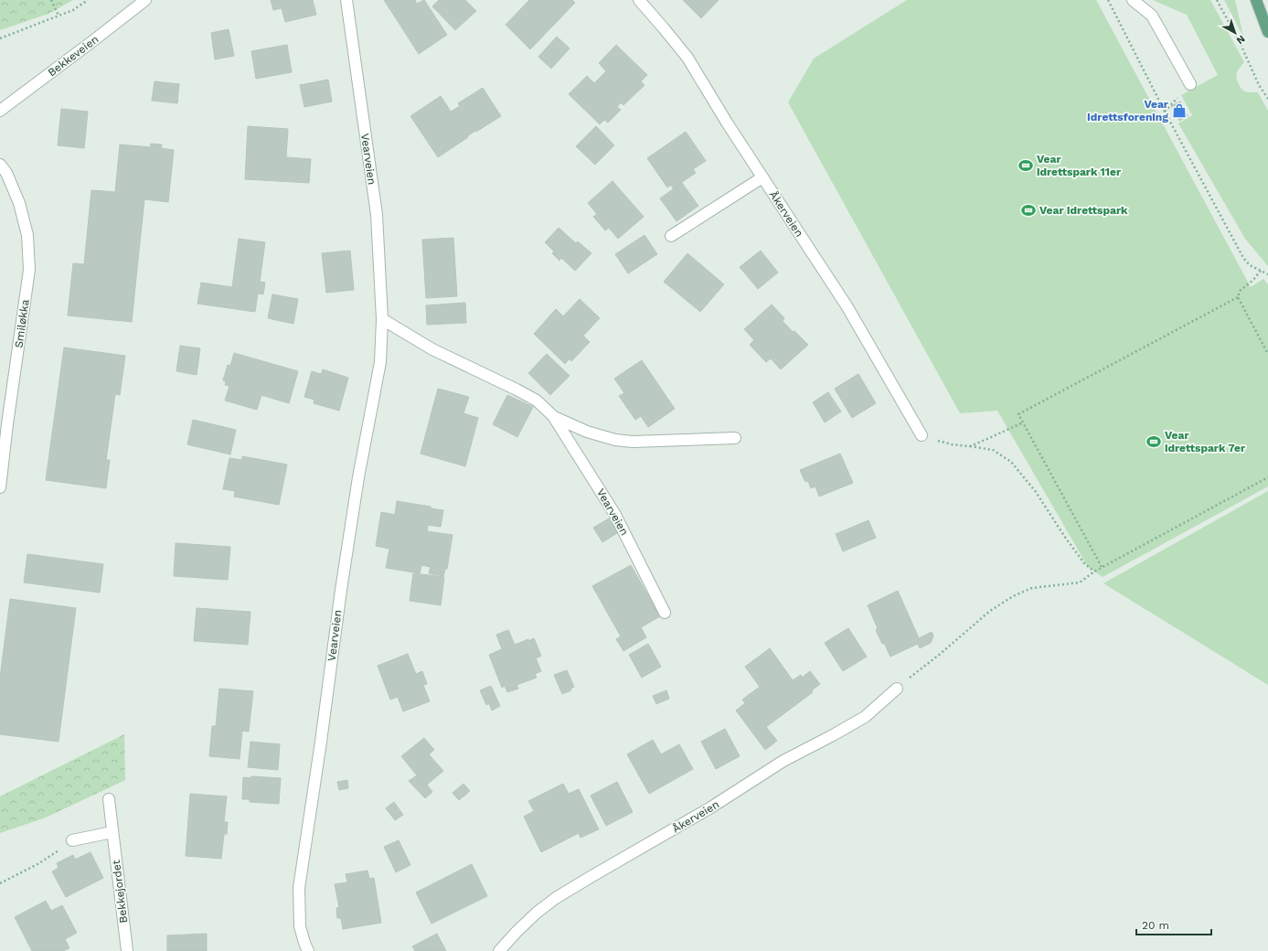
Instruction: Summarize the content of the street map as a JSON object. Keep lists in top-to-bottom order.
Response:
{
  "streets": {
    "street": [
      "Bekkeveien",
      "Vearveien",
      "Åkerveien",
      "Smiløkka",
      "Bekkejordet"
    ]
  },
  "places": {
    "shop": ["Vear Idrettsforening"],
    "sports": ["Vear idrettspark 11er", "Vear Idrettspark", "Vear idrettspark 7er"]
  },
  "scale_bar": "20 m",
  "north": "bottom right"
}
